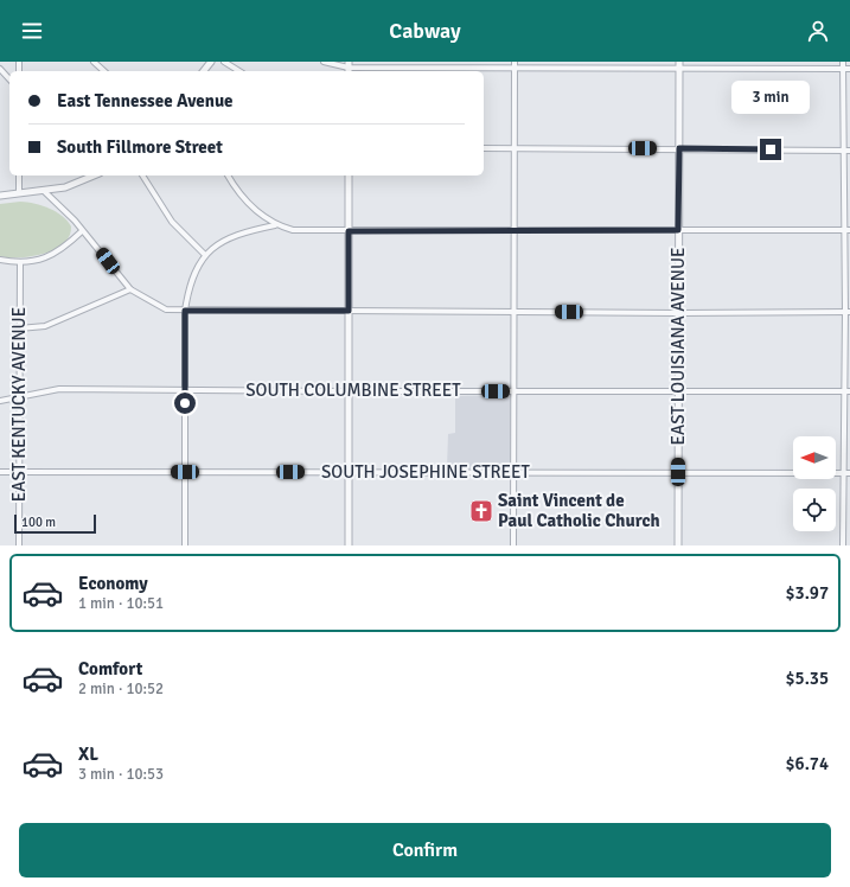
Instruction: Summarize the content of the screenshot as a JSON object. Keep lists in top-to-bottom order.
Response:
{
  "streets": {
    "street": [
      "EAST LOUISIANA AVENUE",
      "SOUTH COLUMBINE STREET",
      "EAST KENTUCKY AVENUE",
      "SOUTH JOSEPHINE STREET"
    ]
  },
  "crossings": [
    ["EAST LOUISIANA AVENUE", "SOUTH COLUMBINE STREET"],
    ["EAST LOUISIANA AVENUE", "SOUTH JOSEPHINE STREET"],
    ["SOUTH COLUMBINE STREET", "EAST KENTUCKY AVENUE"],
    ["EAST KENTUCKY AVENUE", "SOUTH JOSEPHINE STREET"]
  ],
  "places": {
    "church": ["Saint Vincent de Paul Catholic Church"]
  },
  "scale_bar": "100 m",
  "north": "left",
  "page": {
    "header": "Cabway",
    "banner": ["East Tennessee Avenue", "South Fillmore Street"],
    "bubble": "3 min",
    "scale": "100 m",
    "list": [
      {
        "name": "Economy",
        "note": "1 min · 10:51",
        "value": "$3.97"
      },
      {
        "name": "Comfort",
        "note": "2 min · 10:52",
        "value": "$5.35"
      },
      {
        "name": "XL",
        "note": "3 min · 10:53",
        "value": "$6.74"
      }
    ],
    "buttons": "Confirm"
  }
}
